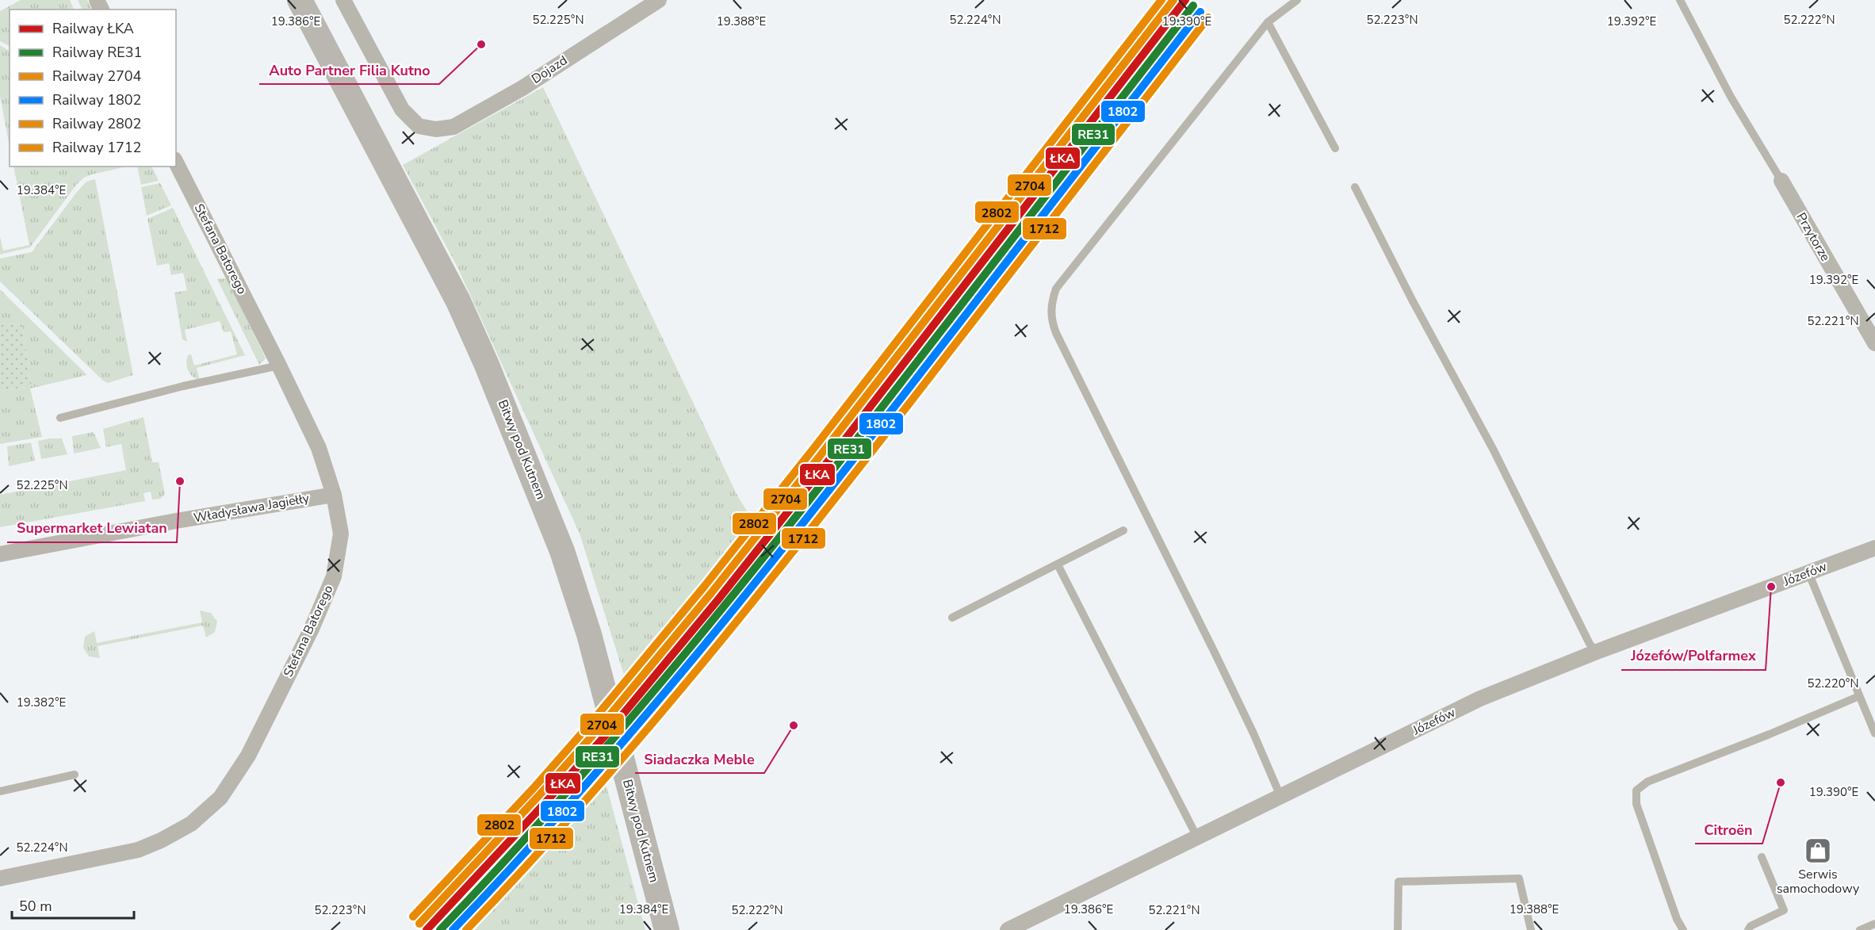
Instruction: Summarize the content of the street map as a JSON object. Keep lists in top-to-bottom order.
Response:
{
  "streets": {
    "main road": ["Bitwy pod Kutnem"],
    "street": [
      "Dojazd",
      "Przytorze",
      "Stefana Batorego",
      "Władysława Jagiełły",
      "Józefów"
    ]
  },
  "crossings": [
    ["Stefana Batorego", "Władysława Jagiełły"]
  ],
  "places": {
    "other": [
      "Auto Partner Filia Kutno",
      "Supermarket Lewiatan",
      "Józefów/Polfarmex",
      "Siadaczka Meble",
      "Citroën"
    ],
    "shop": ["Serwis samochodowy"]
  },
  "lines": [
    "rail line ŁKA",
    "rail line 2704",
    "rail line 2802",
    "rail line RE31",
    "rail line 1802",
    "rail line 1712"
  ],
  "legend": [
    "Railway ŁKA",
    "Railway RE31",
    "Railway 2704",
    "Railway 1802",
    "Railway 2802",
    "Railway 1712"
  ],
  "scale_bar": "50 m",
  "coordinates": [
    "52.224°N",
    "52.223°N",
    "52.222°N",
    "52.225°N",
    "19.392°E",
    "19.386°E",
    "19.388°E",
    "19.390°E",
    "19.384°E",
    "52.221°N",
    "52.220°N",
    "19.382°E"
  ]
}
